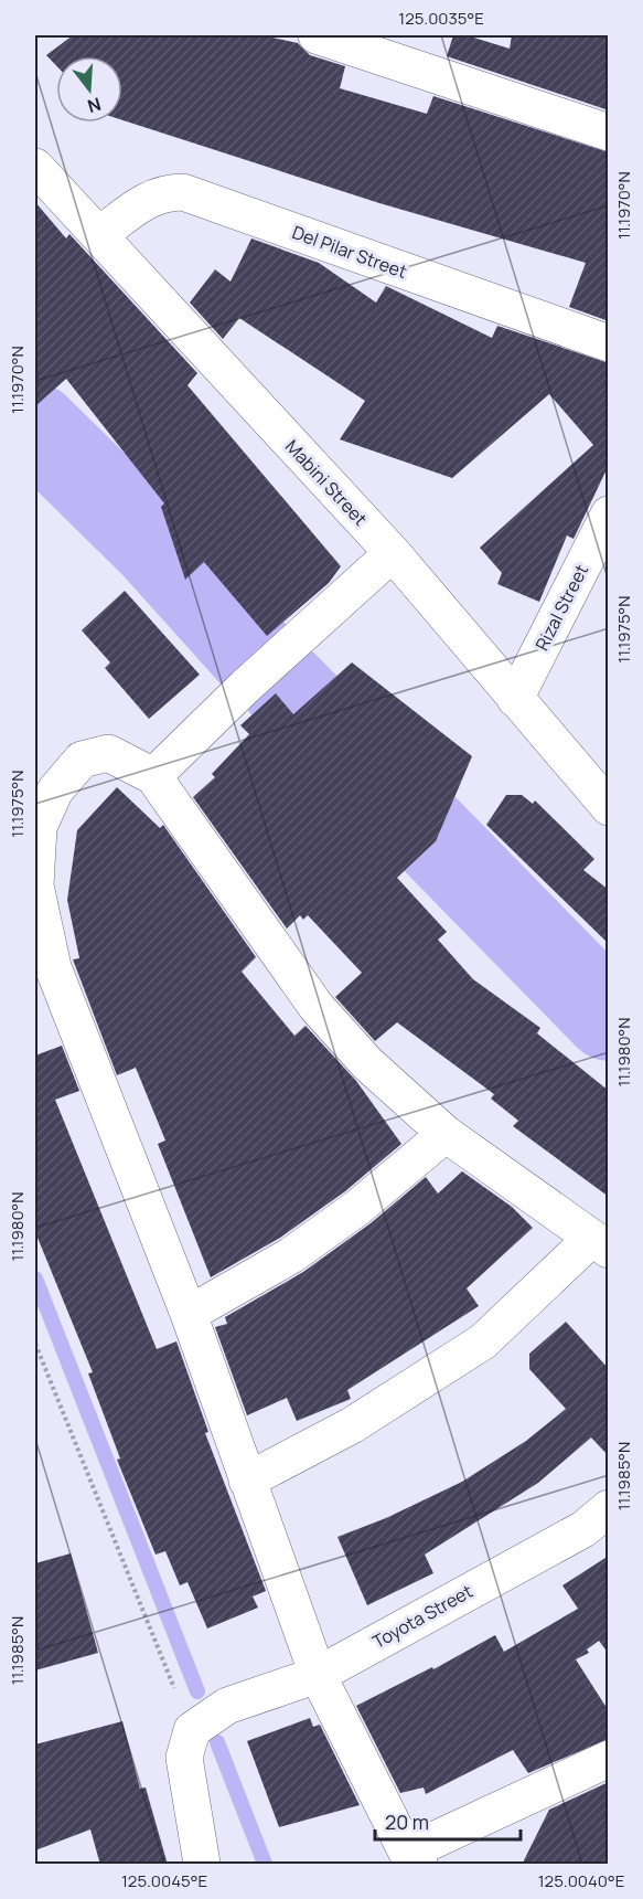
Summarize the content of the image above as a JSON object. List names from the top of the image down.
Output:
{
  "streets": {
    "street": [
      "Del Pilar Street",
      "Mabini Street",
      "Rizal Street",
      "Toyota Street"
    ]
  },
  "crossings": [
    ["Del Pilar Street", "Mabini Street"],
    ["Mabini Street", "Rizal Street"]
  ],
  "scale_bar": "20 m",
  "north": "bottom",
  "coordinates": [
    "125.0035°E",
    "11.1970°N",
    "11.1975°N",
    "11.1980°N",
    "11.1985°N",
    "125.0045°E",
    "125.0040°E"
  ]
}
